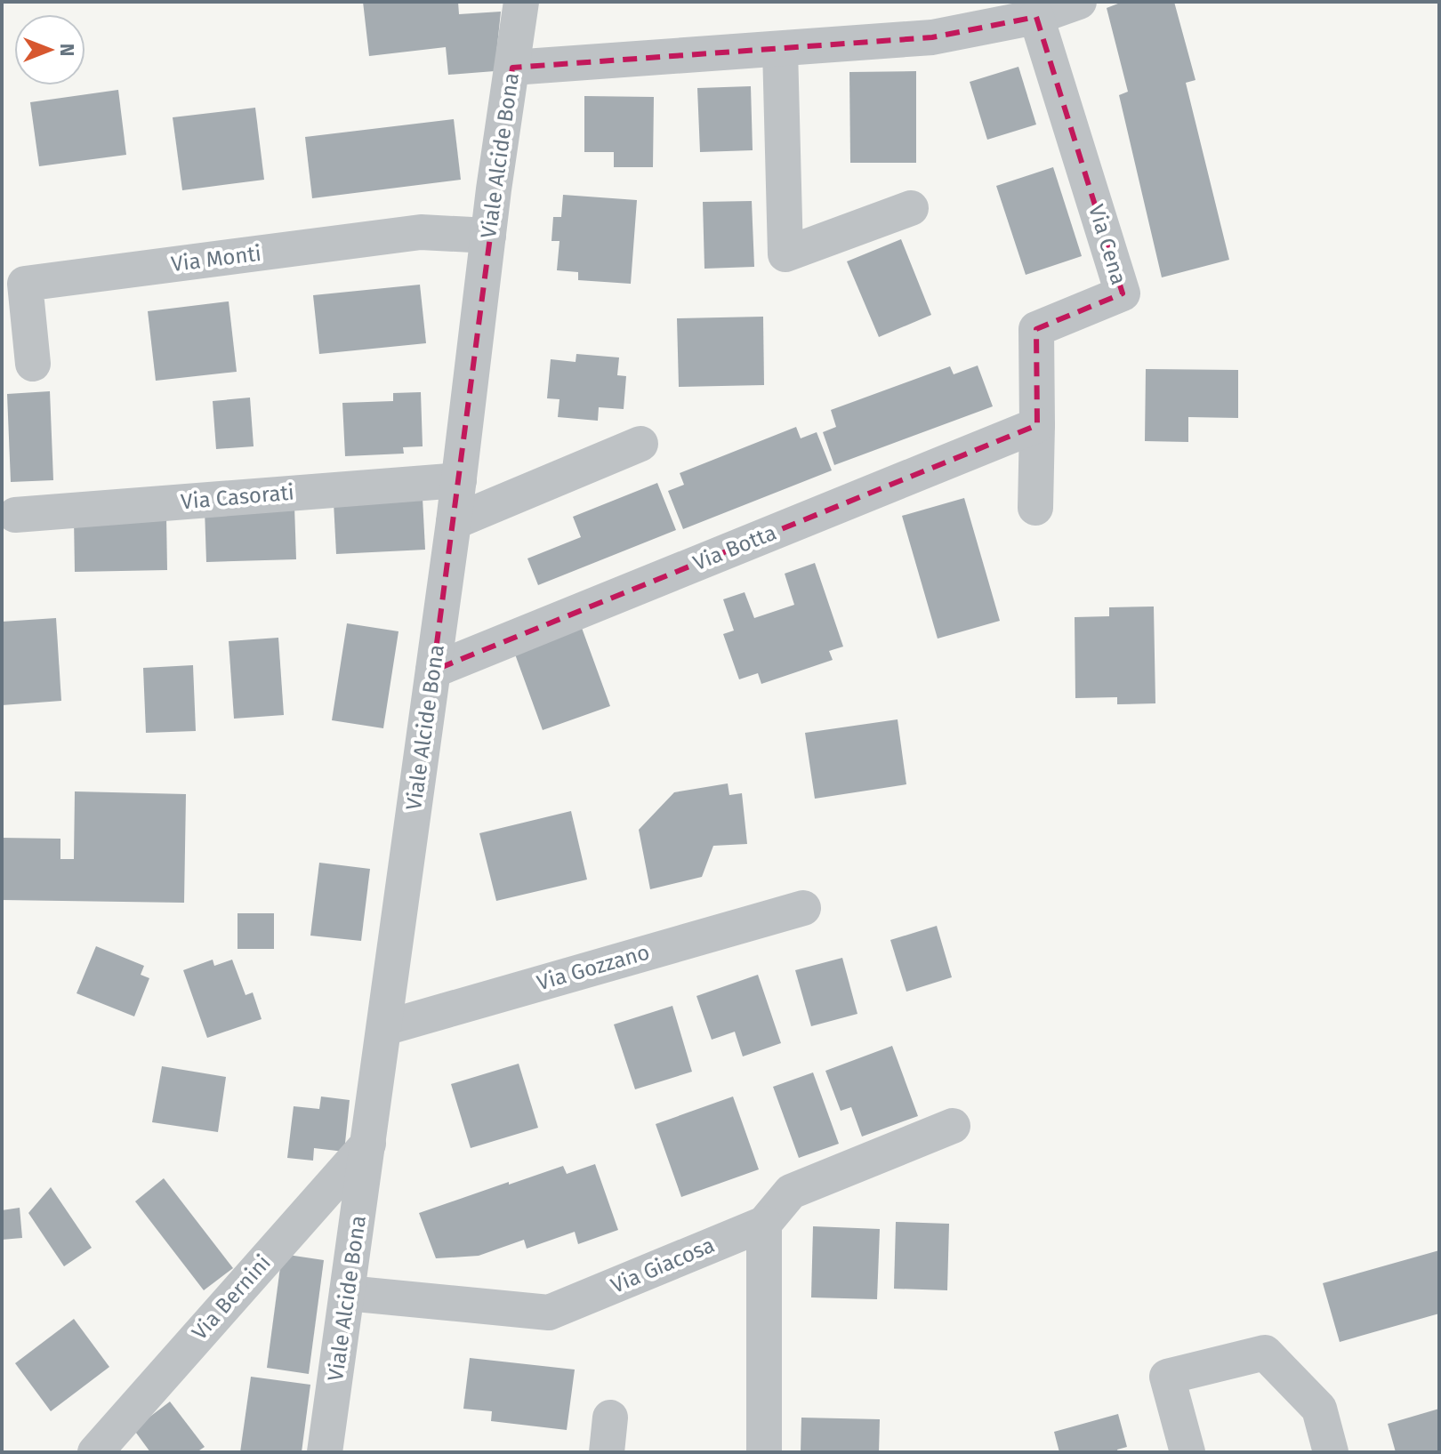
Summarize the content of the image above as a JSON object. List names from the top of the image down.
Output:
{
  "streets": {
    "street": [
      "Viale Alcide Bona",
      "Via Cena",
      "Via Monti",
      "Via Casorati",
      "Via Botta",
      "Via Gozzano",
      "Via Giacosa",
      "Via Bernini"
    ]
  },
  "crossings": [
    ["Viale Alcide Bona", "Via Monti"],
    ["Viale Alcide Bona", "Via Casorati"],
    ["Viale Alcide Bona", "Via Botta"],
    ["Viale Alcide Bona", "Via Gozzano"],
    ["Viale Alcide Bona", "Via Giacosa"],
    ["Viale Alcide Bona", "Via Bernini"],
    ["Via Cena", "Via Botta"]
  ],
  "north": "right"
}
